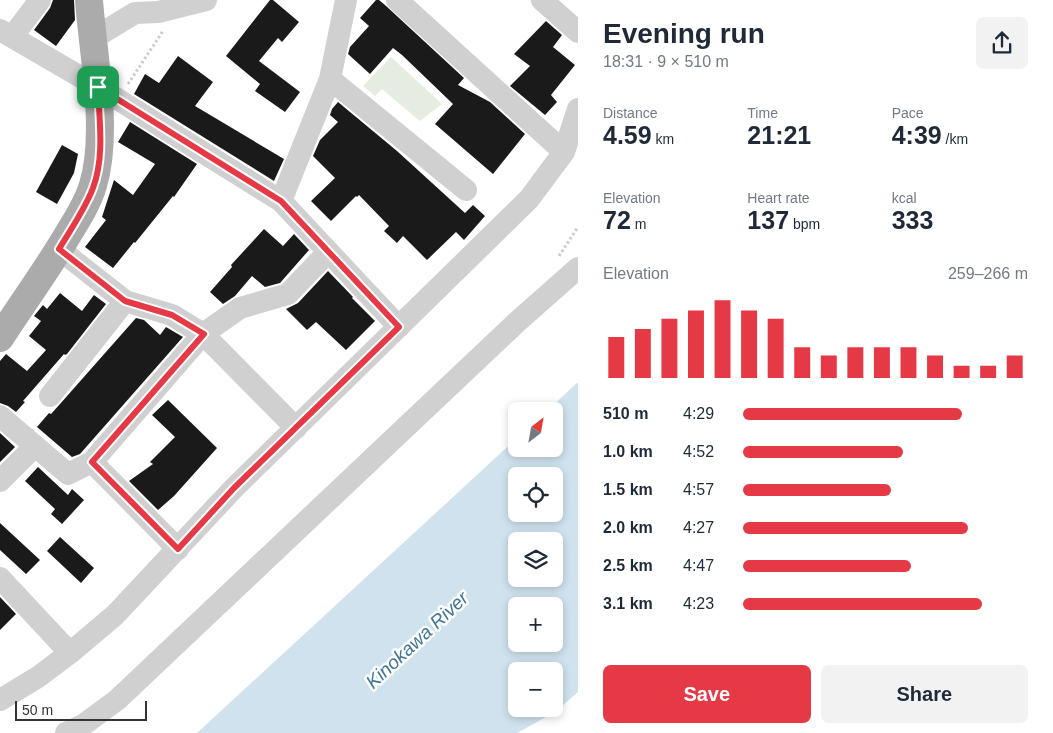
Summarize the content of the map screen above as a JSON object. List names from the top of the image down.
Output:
{
  "water": ["Kinokawa River"],
  "scale_bar": "50 m",
  "north": "top right",
  "page": {
    "heading": ["Evening run", "18:31 · 9 × 510 m"],
    "stats": [
      ["Distance", "4.59 km"],
      ["Time", "21:21"],
      ["Pace", "4:39 /km"],
      ["Elevation", "72 m"],
      ["Heart rate", "137 bpm"],
      ["kcal", "333"]
    ],
    "chart": ["Elevation", "259–266 m"],
    "list": [
      {
        "name": "510 m",
        "note": "4:29"
      },
      {
        "name": "1.0 km",
        "note": "4:52"
      },
      {
        "name": "1.5 km",
        "note": "4:57"
      },
      {
        "name": "2.0 km",
        "note": "4:27"
      },
      {
        "name": "2.5 km",
        "note": "4:47"
      },
      {
        "name": "3.1 km",
        "note": "4:23"
      }
    ],
    "map_buttons": ["+", "−"],
    "buttons": ["Save", "Share"],
    "scale": "50 m"
  }
}
